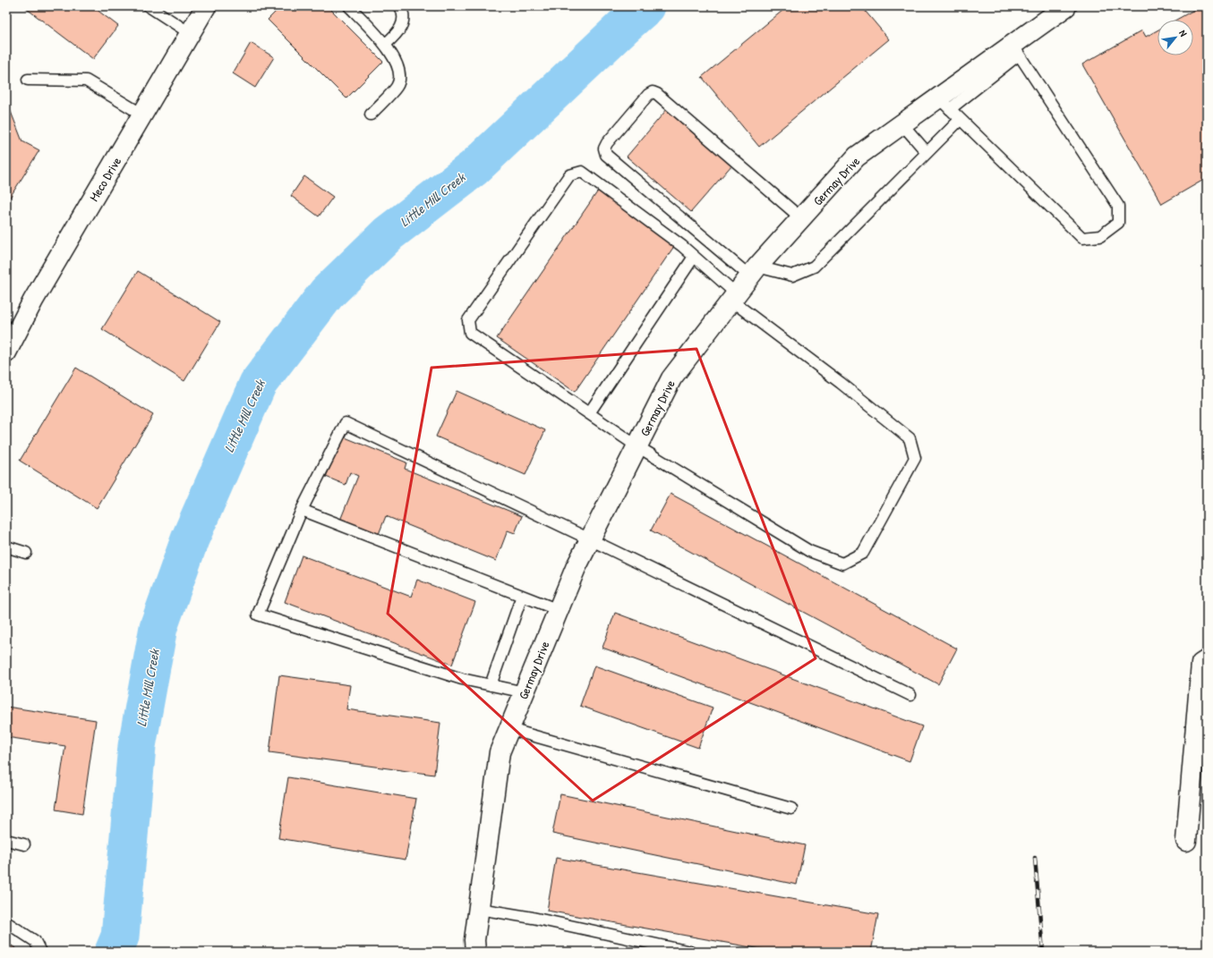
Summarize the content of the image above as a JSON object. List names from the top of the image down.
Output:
{
  "streets": {
    "street": ["Meco Drive", "Germay Drive"]
  },
  "water": ["Little Mill Creek"],
  "north": "top right"
}
